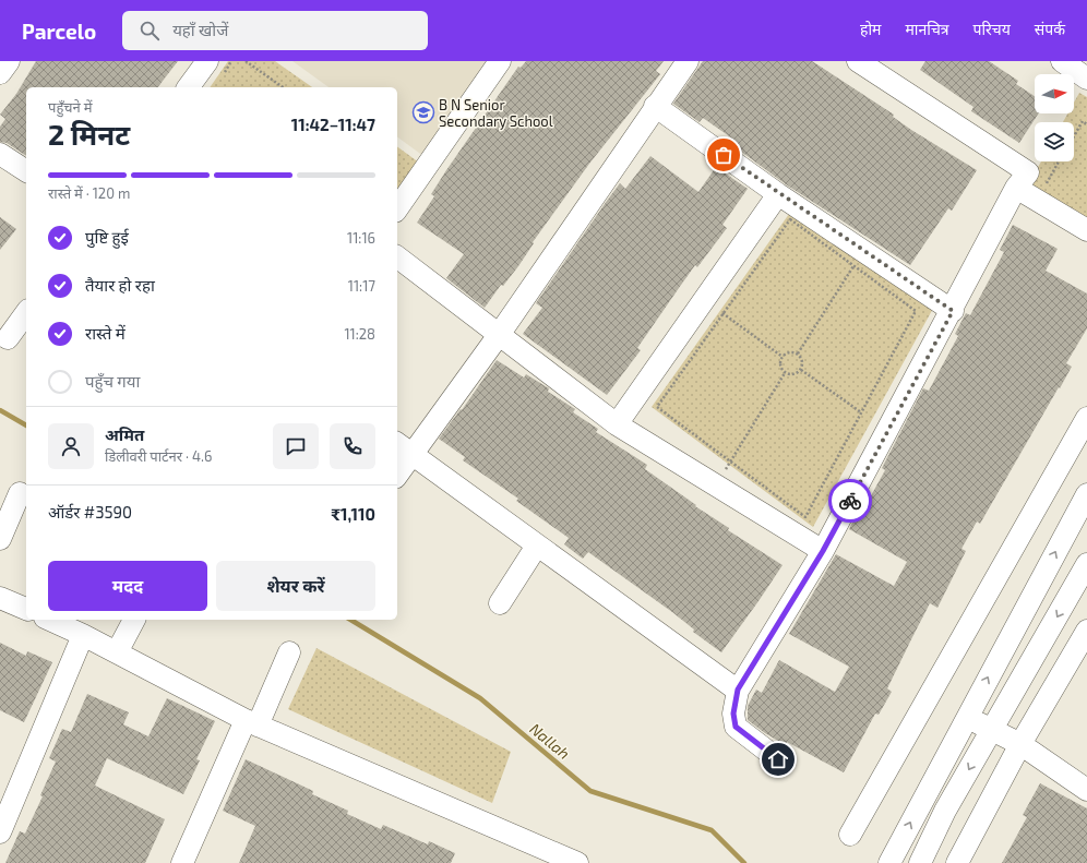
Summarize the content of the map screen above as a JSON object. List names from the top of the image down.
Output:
{
  "water": ["Nallah"],
  "places": {
    "school or university": ["B N Senior Secondary School"]
  },
  "north": "right",
  "page": {
    "header": "Parcelo",
    "search": "यहाँ खोजें",
    "nav": [
      "होम",
      "मानचित्र",
      "परिचय",
      "संपर्क"
    ],
    "heading": ["2 मिनट", "पहुँचने में", "11:42–11:47"],
    "panel": [
      "अमित",
      "डिलीवरी पार्टनर · 4.6",
      "ऑर्डर #3590",
      "₹1,110"
    ],
    "bar": "रास्ते में · 120 m",
    "list": [
      ["पुष्टि हुई", "11:16"],
      ["तैयार हो रहा", "11:17"],
      ["रास्ते में", "11:28"],
      "पहुँच गया"
    ],
    "buttons": ["मदद", "शेयर करें"]
  }
}
